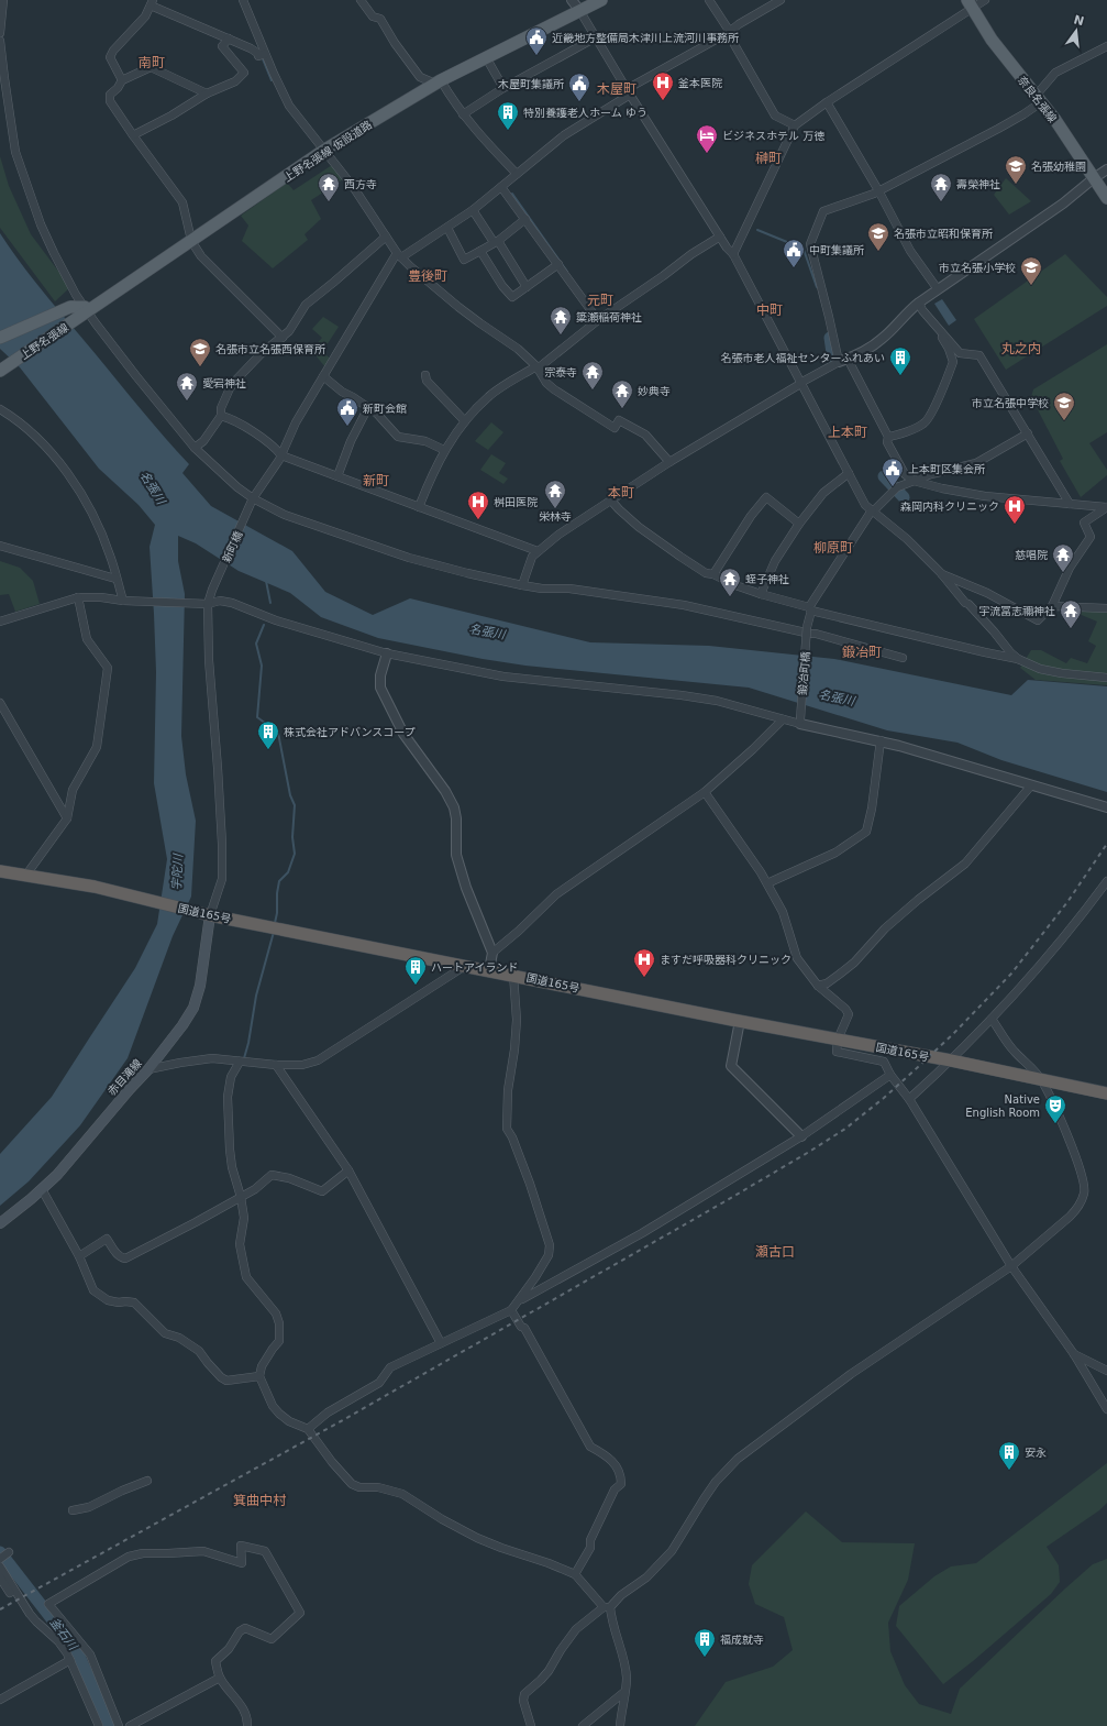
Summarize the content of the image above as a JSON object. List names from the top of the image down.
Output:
{
  "streets": {
    "highway": ["国道165号"],
    "main road": [
      "奈良名張線",
      "上野名張線 仮設道路",
      "上野名張線",
      "赤目滝線"
    ],
    "street": ["新町橋", "鍛冶町橋"]
  },
  "crossings": [
    ["上野名張線 仮設道路", "上野名張線"],
    ["新町橋", "国道165号"],
    ["新町橋", "赤目滝線"],
    ["国道165号", "赤目滝線"]
  ],
  "districts": [
    "南町",
    "木屋町",
    "榊町",
    "豊後町",
    "元町",
    "中町",
    "丸之内",
    "上本町",
    "新町",
    "本町",
    "柳原町",
    "鍛冶町",
    "瀬古口",
    "箕曲中村"
  ],
  "water": ["名張川", "宇陀川", "釜石川"],
  "places": {
    "public building": [
      "近畿地方整備局木津川上流河川事務所",
      "木屋町集議所",
      "中町集議所",
      "新町会館",
      "上本町区集会所"
    ],
    "hospital": [
      "釜本医院",
      "桝田医院",
      "森岡内科クリニック",
      "ますだ呼吸器科クリニック"
    ],
    "building": [
      "特別養護老人ホーム ゆう",
      "名張市老人福祉センターふれあい",
      "株式会社アドバンスコープ",
      "ハートアイランド",
      "安永",
      "福成就寺"
    ],
    "hotel": ["ビジネスホテル 万徳"],
    "school or university": [
      "名張幼稚園",
      "名張市立昭和保育所",
      "市立名張小学校",
      "名張市立名張西保育所",
      "市立名張中学校"
    ],
    "temple": [
      "西方寺",
      "壽榮神社",
      "簗瀬稲荷神社",
      "宗泰寺",
      "愛宕神社",
      "妙典寺",
      "栄林寺",
      "慈唱院",
      "蛭子神社",
      "宇流冨志禰神社"
    ],
    "theatre": ["Native English Room"]
  },
  "north": "top"
}
